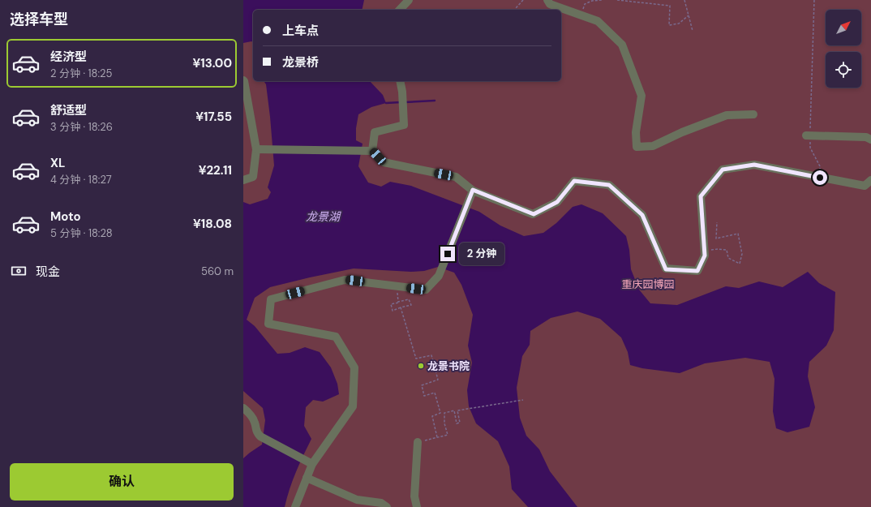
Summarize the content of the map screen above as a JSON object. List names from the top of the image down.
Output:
{
  "water": ["龙景湖"],
  "parks": ["重庆园博园"],
  "places": ["龙景书院"],
  "north": "top right",
  "page": {
    "heading": "选择车型",
    "banner": ["上车点", "龙景桥"],
    "list": [
      {
        "name": "经济型",
        "note": "2 分钟 · 18:25",
        "value": "¥13.00"
      },
      {
        "name": "舒适型",
        "note": "3 分钟 · 18:26",
        "value": "¥17.55"
      },
      {
        "name": "XL",
        "note": "4 分钟 · 18:27",
        "value": "¥22.11"
      },
      {
        "name": "Moto",
        "note": "5 分钟 · 18:28",
        "value": "¥18.08"
      }
    ],
    "bubble": "2 分钟",
    "pay": ["现金", "560 m"],
    "buttons": "确认"
  }
}
